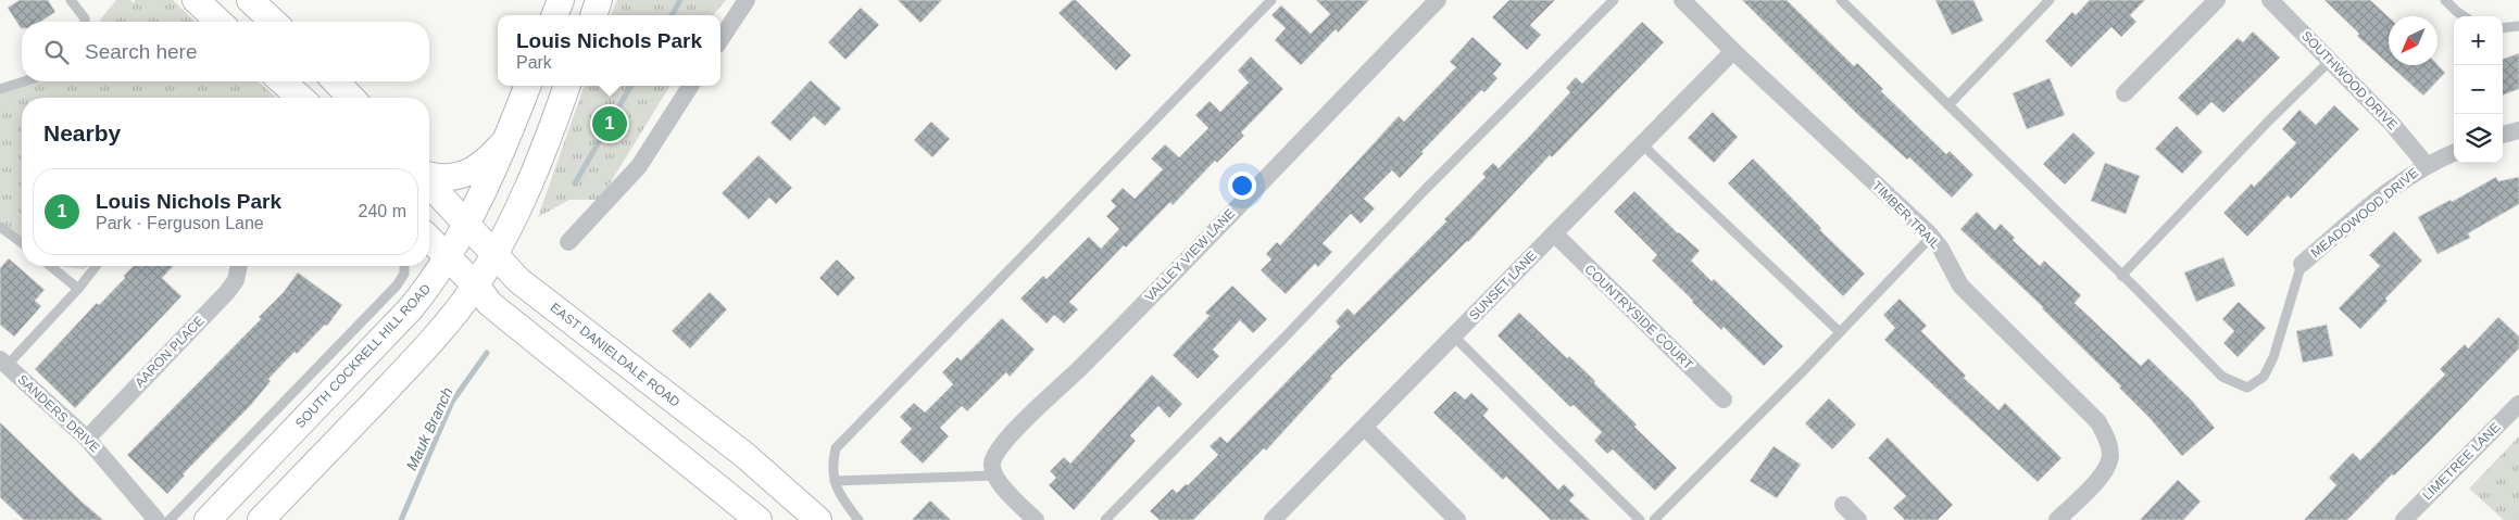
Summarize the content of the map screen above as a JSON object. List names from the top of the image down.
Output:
{
  "streets": {
    "main road": ["EAST DANIELDALE ROAD", "SOUTH COCKRELL HILL ROAD"],
    "street": [
      "SOUTHWOOD DRIVE",
      "MEADOWOOD DRIVE",
      "TIMBER TRAIL",
      "VALLEY VIEW LANE",
      "SUNSET LANE",
      "COUNTRYSIDE COURT",
      "AARON PLACE",
      "SANDERS DRIVE",
      "LIMETREE LANE"
    ]
  },
  "crossings": [
    ["SOUTHWOOD DRIVE", "MEADOWOOD DRIVE"],
    ["TIMBER TRAIL", "SUNSET LANE"],
    ["SUNSET LANE", "COUNTRYSIDE COURT"],
    ["AARON PLACE", "SANDERS DRIVE"],
    ["EAST DANIELDALE ROAD", "SOUTH COCKRELL HILL ROAD"]
  ],
  "water": ["Mauk Branch"],
  "north": "bottom left",
  "page": {
    "popup": ["Louis Nichols Park", "Park"],
    "map_buttons": ["+", "−"],
    "search": "Search here",
    "heading": "Nearby",
    "pins": "1",
    "list": [
      {
        "mark": "1",
        "name": "Louis Nichols Park",
        "note": "Park · Ferguson Lane",
        "value": "240 m"
      }
    ]
  }
}
